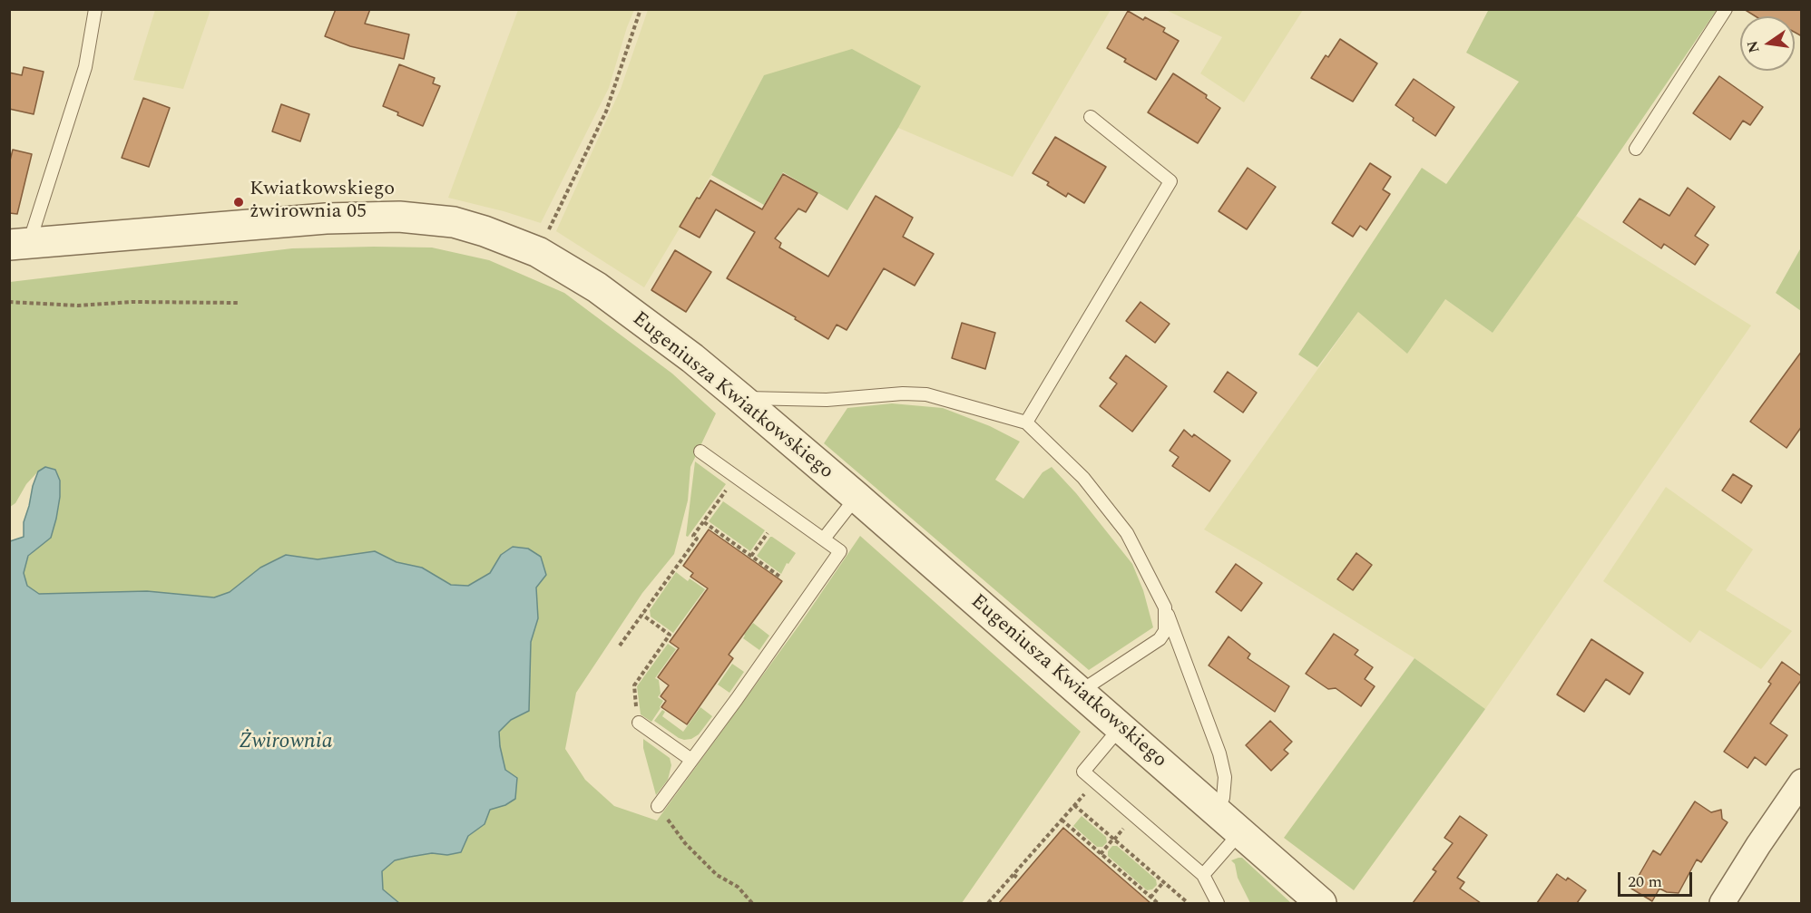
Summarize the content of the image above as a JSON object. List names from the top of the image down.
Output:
{
  "streets": {
    "street": ["Eugeniusza Kwiatkowskiego"]
  },
  "water": ["Żwirownia"],
  "places": ["Kwiatkowskiego żwirownia 05"],
  "scale_bar": "20 m",
  "north": "left"
}
